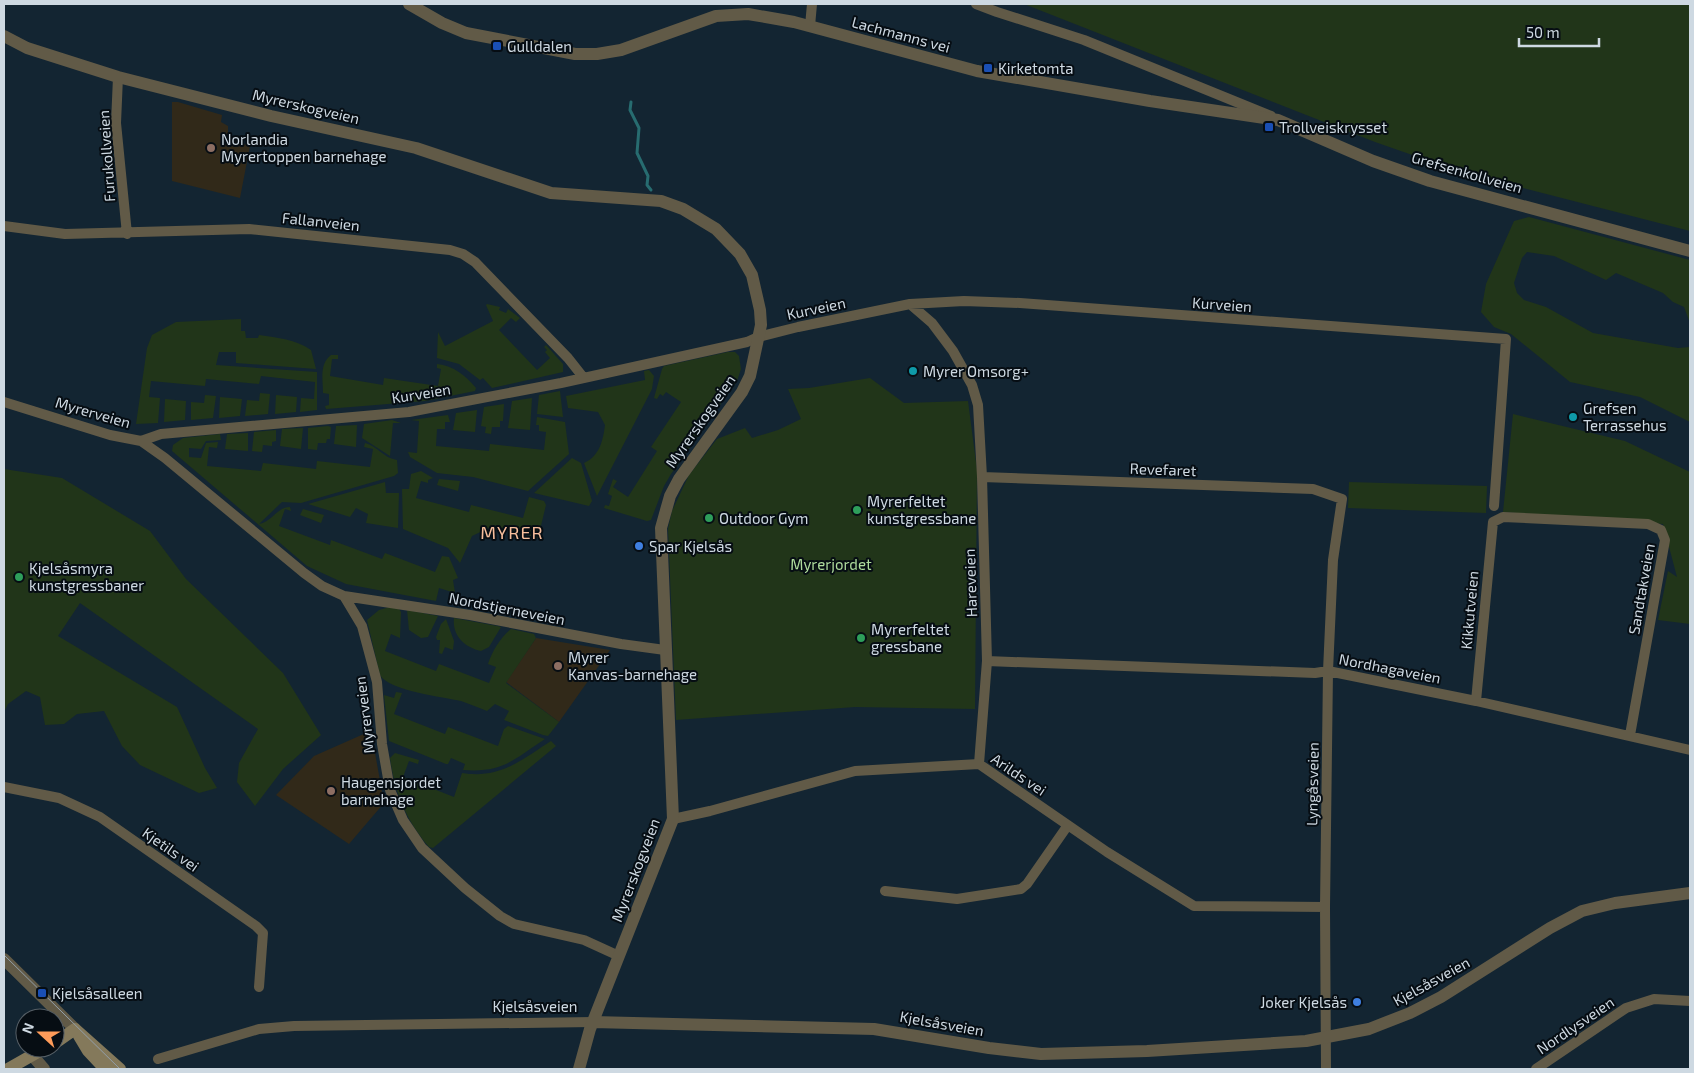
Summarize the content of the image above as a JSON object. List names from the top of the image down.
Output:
{
  "streets": {
    "street": [
      "Lachmanns vei",
      "Myrerskogveien",
      "Furukollveien",
      "Grefsenkollveien",
      "Fallanveien",
      "Kurveien",
      "Myrerveien",
      "Revefaret",
      "Hareveien",
      "Sandtakveien",
      "Nordstjerneveien",
      "Kikkutveien",
      "Nordhagaveien",
      "Arilds vei",
      "Lyngåsveien",
      "Kjetils vei",
      "Kjelsåsveien",
      "Nordlysveien"
    ]
  },
  "crossings": [
    ["Lachmanns vei", "Grefsenkollveien"],
    ["Myrerskogveien", "Furukollveien"],
    ["Myrerskogveien", "Kurveien"],
    ["Myrerskogveien", "Myrerveien"],
    ["Myrerskogveien", "Nordstjerneveien"],
    ["Myrerskogveien", "Arilds vei"],
    ["Myrerskogveien", "Kjelsåsveien"],
    ["Furukollveien", "Fallanveien"],
    ["Fallanveien", "Kurveien"],
    ["Kurveien", "Myrerveien"],
    ["Kurveien", "Hareveien"],
    ["Myrerveien", "Nordstjerneveien"],
    ["Revefaret", "Hareveien"],
    ["Revefaret", "Lyngåsveien"],
    ["Hareveien", "Nordhagaveien"],
    ["Hareveien", "Arilds vei"],
    ["Sandtakveien", "Kikkutveien"],
    ["Sandtakveien", "Nordhagaveien"],
    ["Kikkutveien", "Nordhagaveien"],
    ["Nordhagaveien", "Lyngåsveien"],
    ["Arilds vei", "Lyngåsveien"],
    ["Lyngåsveien", "Kjelsåsveien"]
  ],
  "districts": ["MYRER"],
  "parks": ["Myrerjordet"],
  "places": {
    "transit": [
      "Gulldalen",
      "Kirketomta",
      "Trollveiskrysset",
      "Kjelsåsalleen"
    ],
    "other": [
      "Norlandia Myrertoppen barnehage",
      "Myrer Omsorg+",
      "Grefsen Terrassehus",
      "Myrerfeltet kunstgressbane",
      "Outdoor Gym",
      "Spar Kjelsås",
      "Kjelsåsmyra kunstgressbaner",
      "Myrerfeltet gressbane",
      "Myrer Kanvas-barnehage",
      "Haugensjordet barnehage",
      "Joker Kjelsås"
    ]
  },
  "scale_bar": "50 m",
  "north": "left"
}
